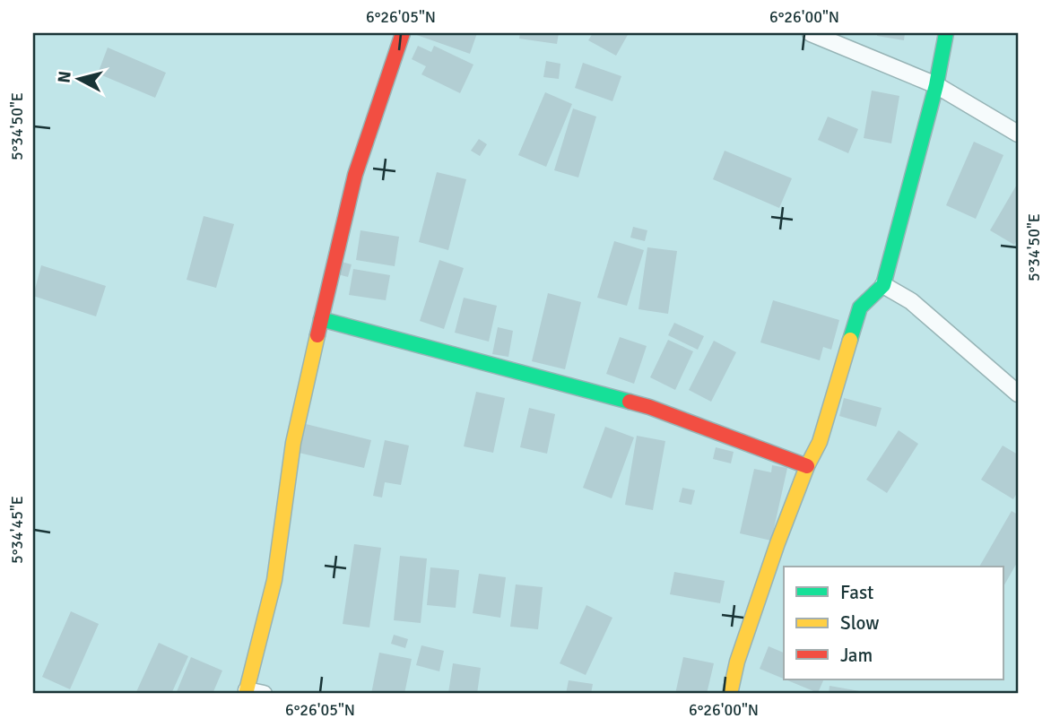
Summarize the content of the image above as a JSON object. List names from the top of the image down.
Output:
{
  "legend": ["Fast", "Slow", "Jam"],
  "north": "left",
  "coordinates": [
    "6°26'05\"N",
    "6°26'00\"N",
    "5°34'50\"E",
    "5°34'45\"E"
  ]
}
